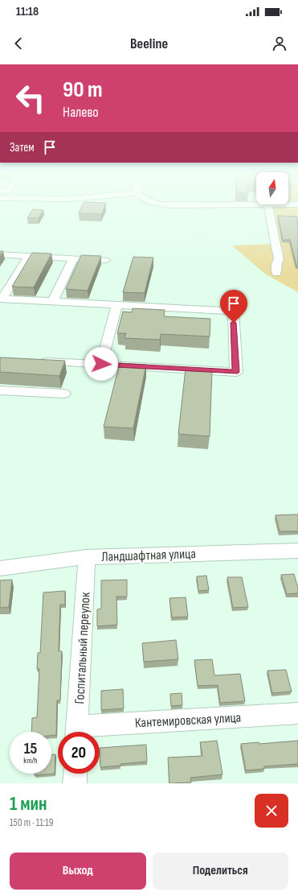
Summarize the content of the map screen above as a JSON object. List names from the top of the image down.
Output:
{
  "streets": {
    "street": ["Ландшафтная улица", "Госпитальный переулок", "Кантемировская улица"]
  },
  "crossings": [
    ["Ландшафтная улица", "Госпитальный переулок"]
  ],
  "north": "top",
  "page": {
    "status": "11:18",
    "header": "Beeline",
    "turn": ["90 m", "Налево"],
    "then": "Затем",
    "speed": "15 km/h",
    "limit": "20",
    "heading": ["1 мин", "150 m · 11:19"],
    "buttons": ["Выход", "Поделиться"]
  }
}
